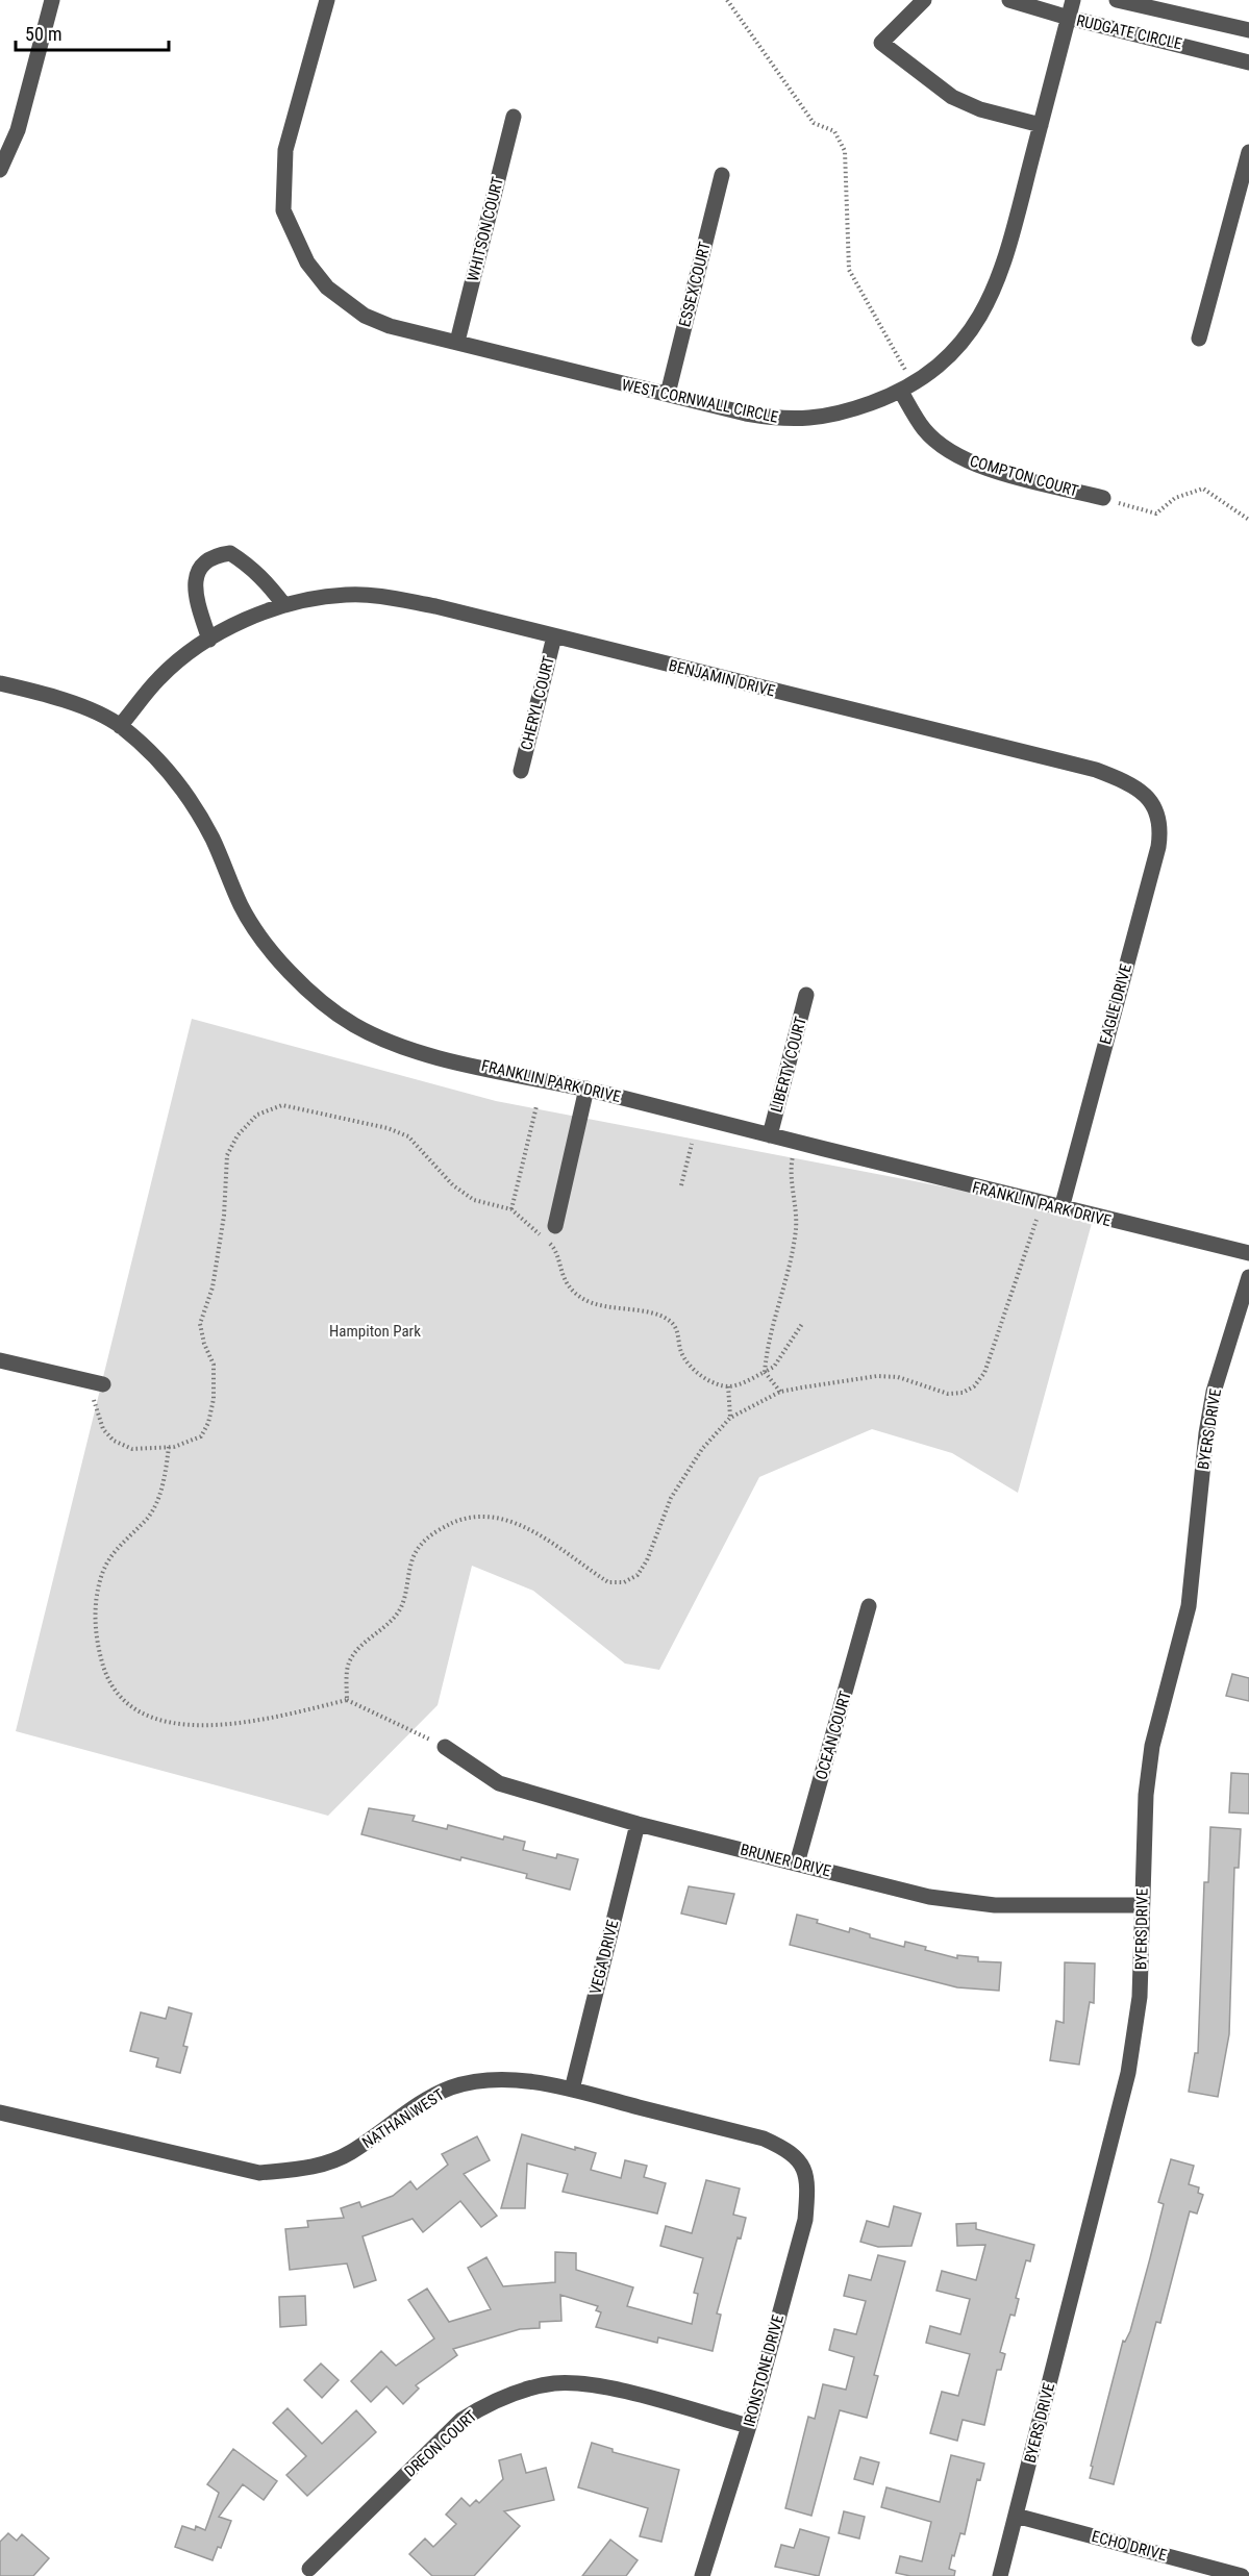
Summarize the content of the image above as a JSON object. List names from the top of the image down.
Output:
{
  "streets": {
    "street": [
      "RUDGATE CIRCLE",
      "WHITSON COURT",
      "ESSEX COURT",
      "WEST CORNWALL CIRCLE",
      "COMPTON COURT",
      "BENJAMIN DRIVE",
      "CHERYL COURT",
      "EAGLE DRIVE",
      "LIBERTY COURT",
      "FRANKLIN PARK DRIVE",
      "BYERS DRIVE",
      "OCEAN COURT",
      "BRUNER DRIVE",
      "VEGA DRIVE",
      "NATHAN WEST",
      "IRONSTONE DRIVE",
      "DREON COURT",
      "ECHO DRIVE"
    ]
  },
  "crossings": [
    ["RUDGATE CIRCLE", "WEST CORNWALL CIRCLE"],
    ["WHITSON COURT", "WEST CORNWALL CIRCLE"],
    ["ESSEX COURT", "WEST CORNWALL CIRCLE"],
    ["WEST CORNWALL CIRCLE", "COMPTON COURT"],
    ["BENJAMIN DRIVE", "CHERYL COURT"],
    ["BENJAMIN DRIVE", "EAGLE DRIVE"],
    ["BENJAMIN DRIVE", "FRANKLIN PARK DRIVE"],
    ["EAGLE DRIVE", "FRANKLIN PARK DRIVE"],
    ["LIBERTY COURT", "FRANKLIN PARK DRIVE"],
    ["BYERS DRIVE", "BRUNER DRIVE"],
    ["BYERS DRIVE", "ECHO DRIVE"],
    ["OCEAN COURT", "BRUNER DRIVE"],
    ["BRUNER DRIVE", "VEGA DRIVE"],
    ["VEGA DRIVE", "NATHAN WEST"],
    ["NATHAN WEST", "IRONSTONE DRIVE"],
    ["IRONSTONE DRIVE", "DREON COURT"]
  ],
  "parks": ["Hampiton Park"],
  "scale_bar": "50 m"
}
